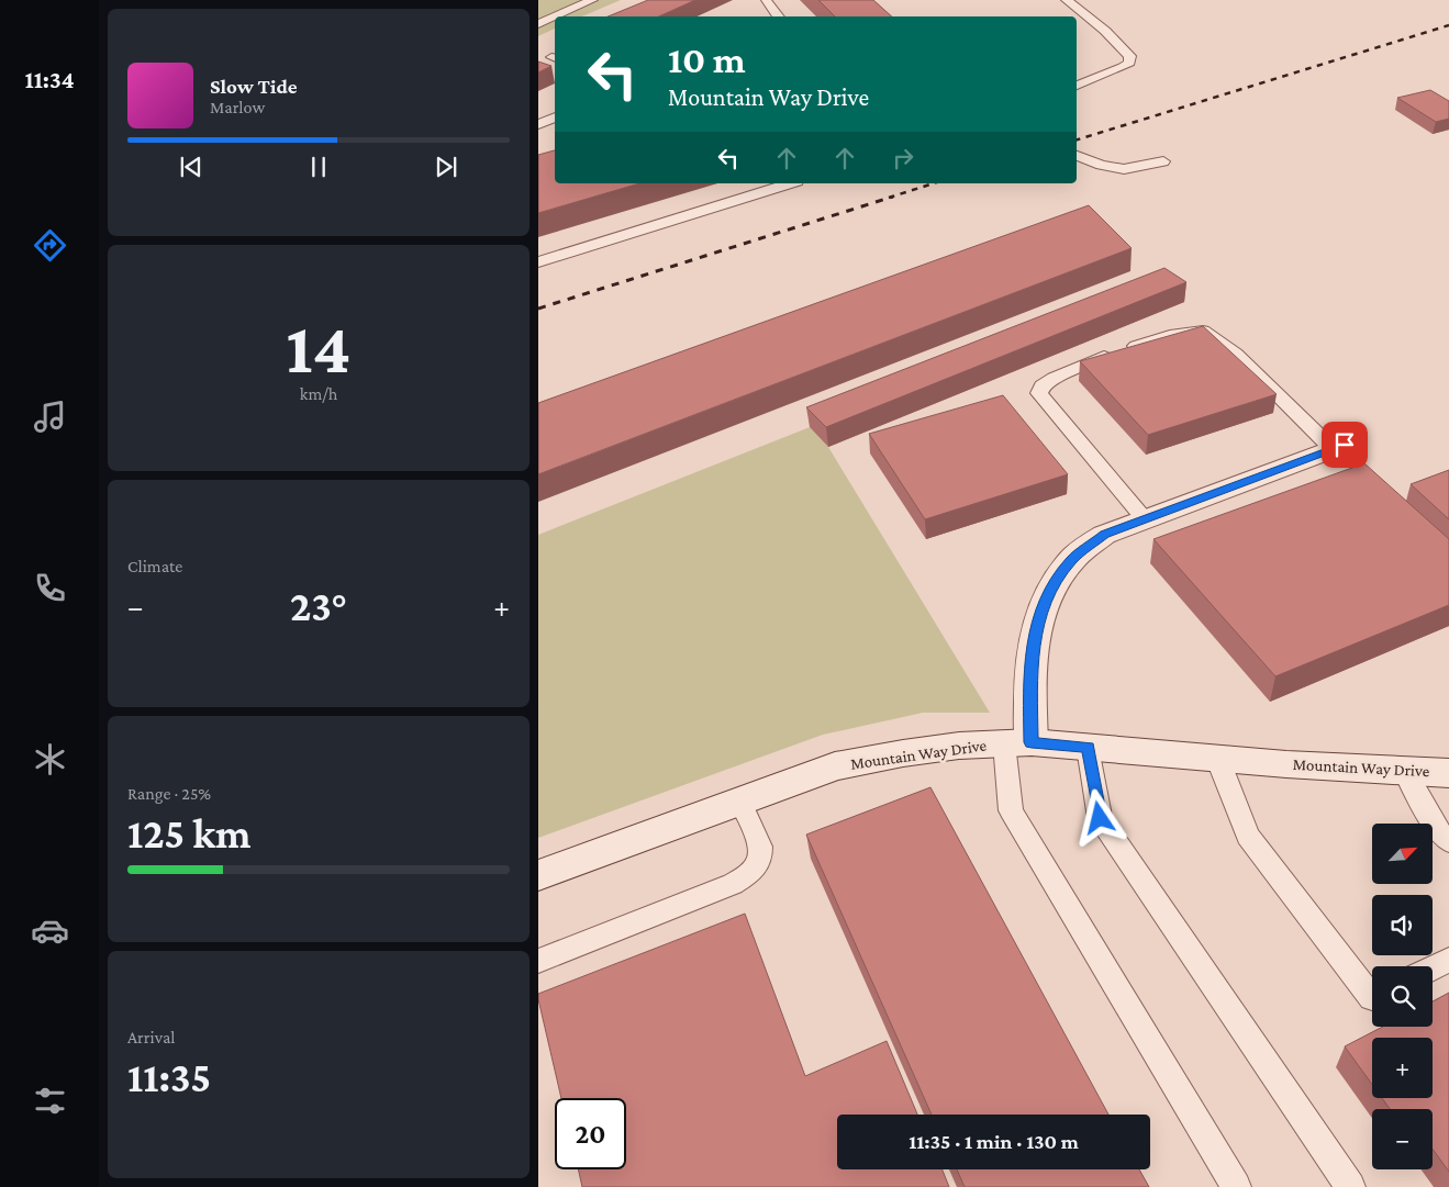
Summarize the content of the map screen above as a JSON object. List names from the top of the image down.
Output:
{
  "streets": {
    "street": ["Mountain Way Drive"]
  },
  "north": "top right",
  "page": {
    "tabs": "11:34",
    "turn": ["10 m", "Mountain Way Drive"],
    "song": ["Slow Tide", "Marlow"],
    "tile": [
      ["14", "km/h"],
      "Climate",
      ["Range · 25%", "125 km"],
      ["Arrival", "11:35"]
    ],
    "heat": ["−", "23°", "+"],
    "map_buttons": ["+", "−"],
    "limit": "20",
    "trip": "11:35 · 1 min · 130 m"
  }
}
